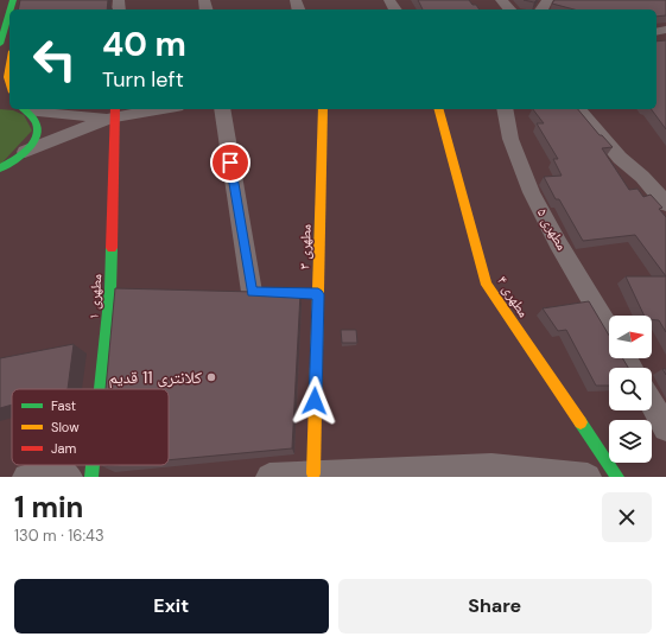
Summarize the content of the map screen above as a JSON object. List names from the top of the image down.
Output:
{
  "streets": {
    "street": [
      "مطهری ۵",
      "مطهری ۳",
      "مطهری ۱",
      "مطهری ۴"
    ]
  },
  "places": ["کلانتری 11 قدیم"],
  "legend": ["Fast", "Slow", "Jam"],
  "north": "right",
  "page": {
    "turn": ["40 m", "Turn left"],
    "heading": ["1 min", "130 m · 16:43"],
    "buttons": ["Exit", "Share"]
  }
}
